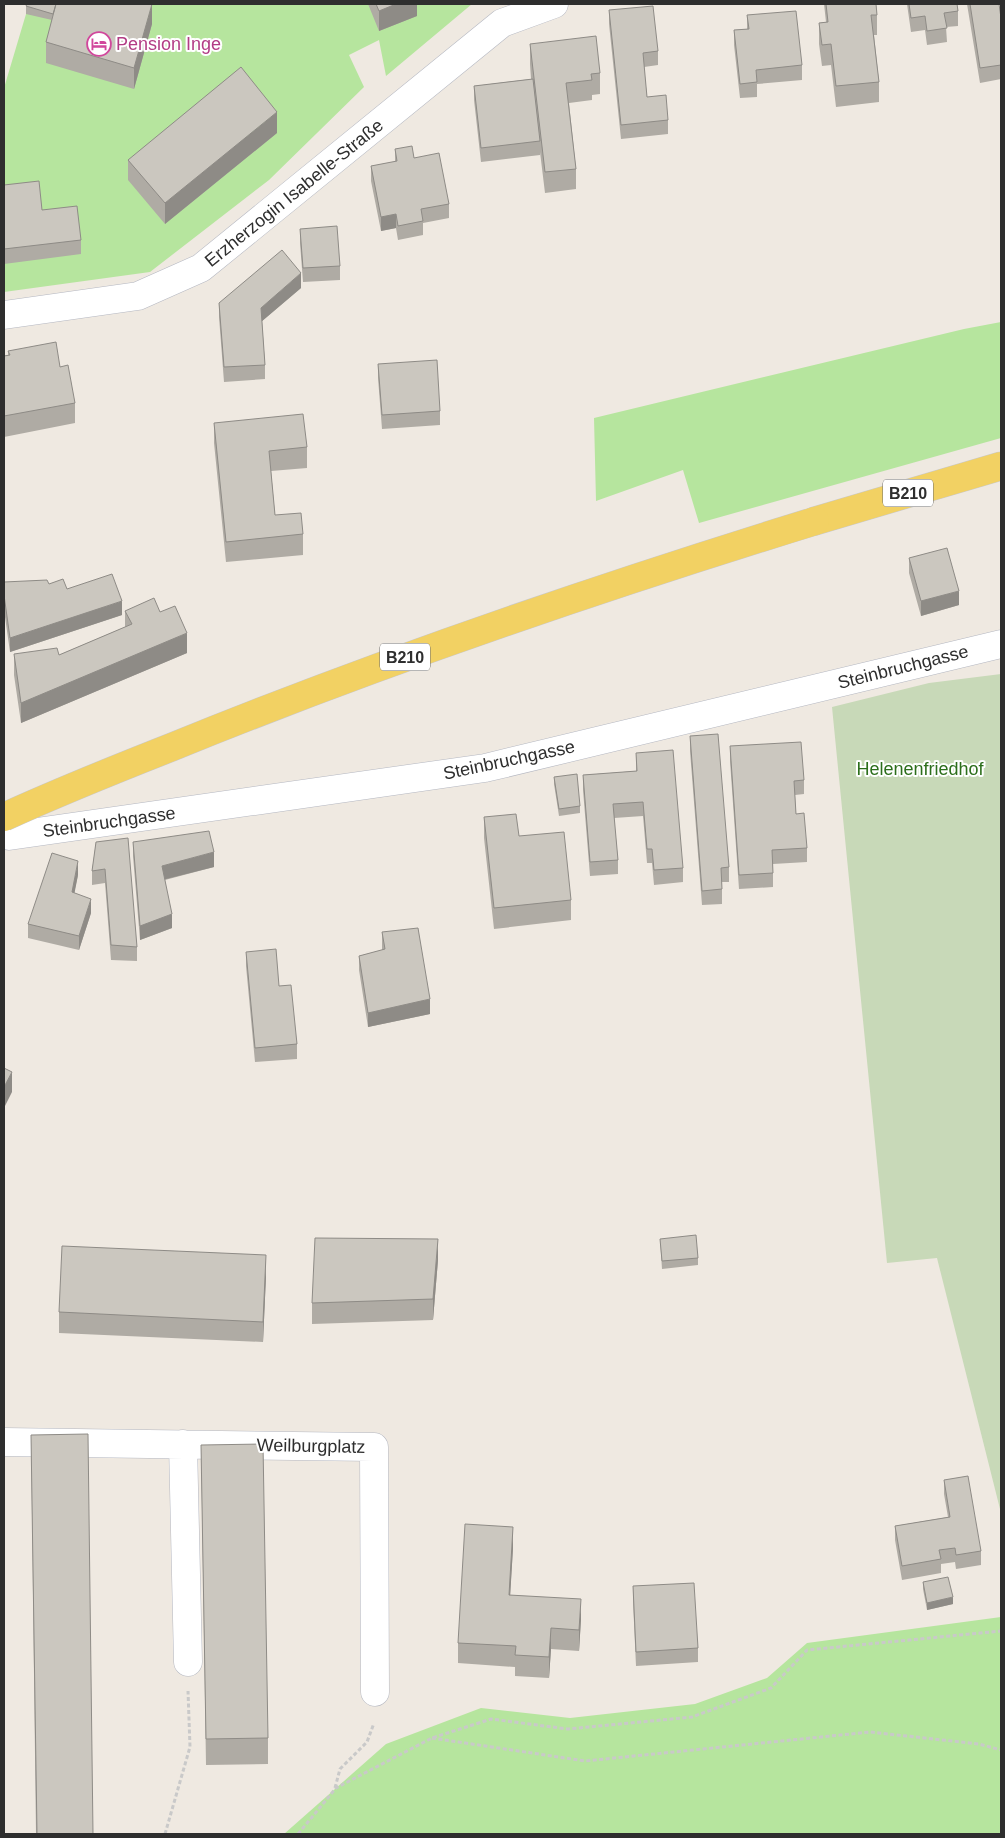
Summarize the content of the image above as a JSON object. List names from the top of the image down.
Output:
{
  "streets": {
    "main road": ["B210"],
    "street": ["Erzherzogin Isabelle-Straße", "Steinbruchgasse", "Weilburgplatz"]
  },
  "crossings": [
    ["B210", "Steinbruchgasse"]
  ],
  "parks": ["Helenenfriedhof"],
  "places": {
    "hotel": ["Pension Inge"]
  }
}
